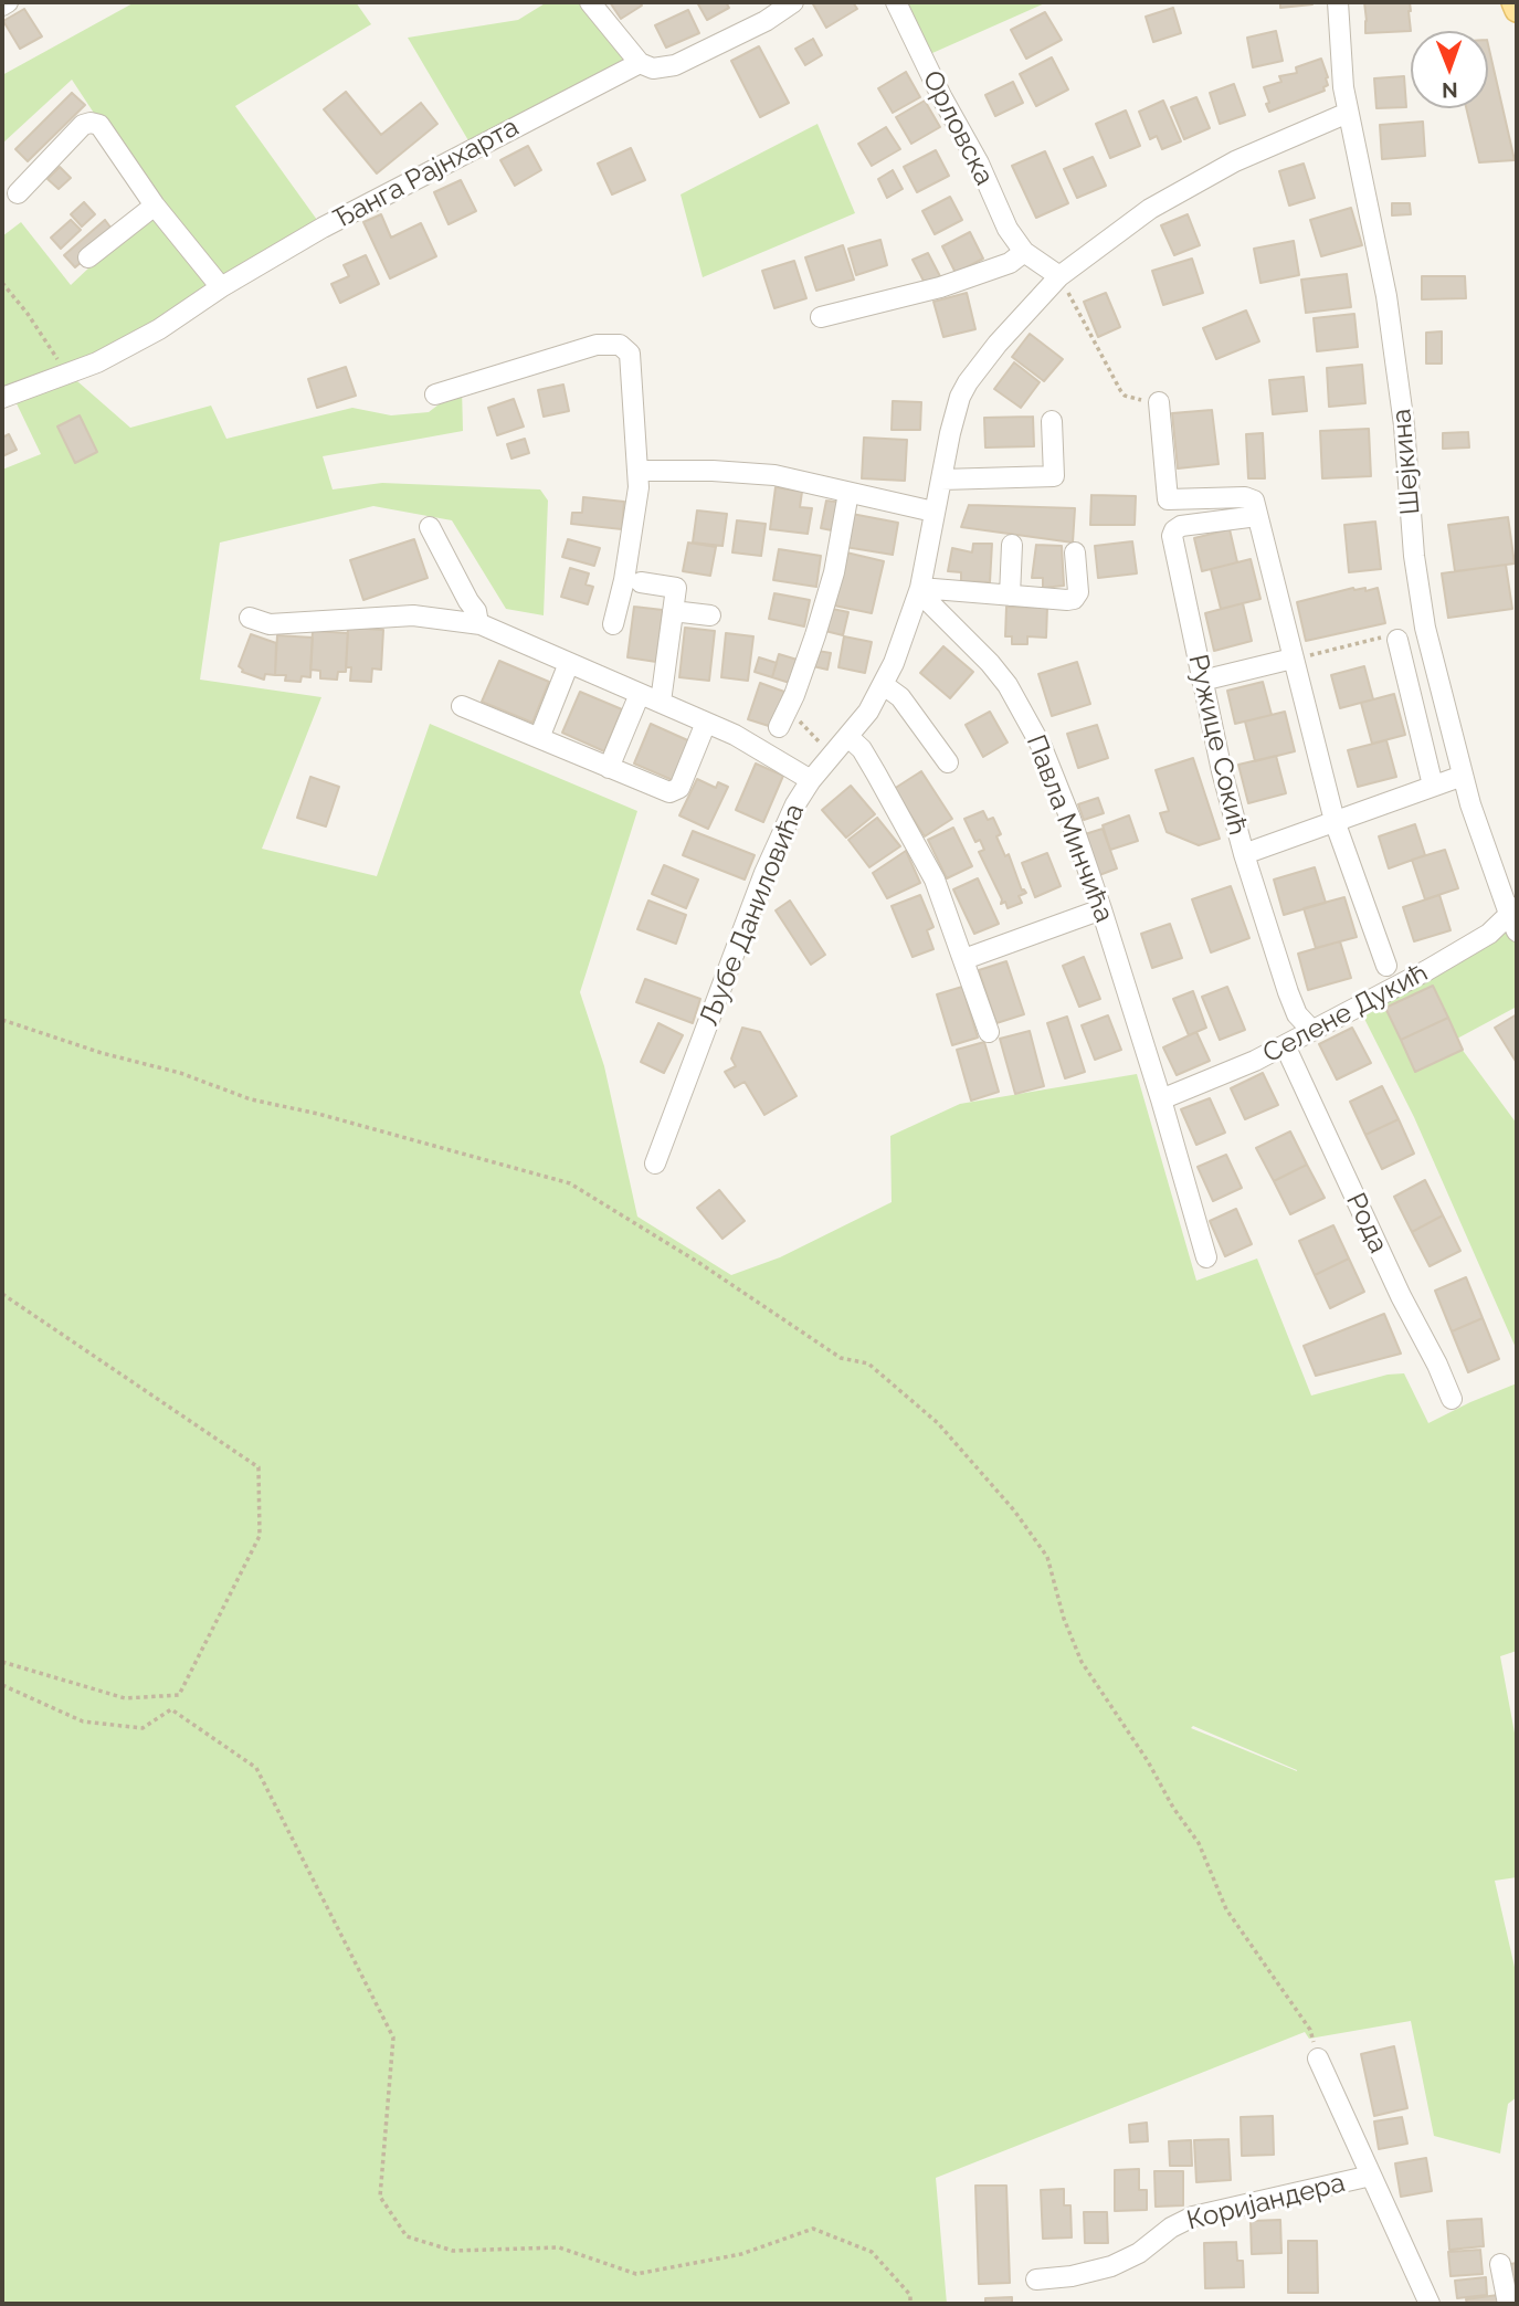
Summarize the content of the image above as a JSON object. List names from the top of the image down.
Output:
{
  "streets": {
    "street": [
      "Орловска",
      "Ђанга Рајнхарта",
      "Шејкина",
      "Ружице Сокић",
      "Павла Минчића",
      "Љубе Даниловића",
      "Селене Дукић",
      "Рода",
      "Коријандера"
    ]
  },
  "crossings": [
    ["Орловска", "Љубе Даниловића"],
    ["Шејкина", "Љубе Даниловића"],
    ["Шејкина", "Селене Дукић"],
    ["Ружице Сокић", "Селене Дукић"],
    ["Павла Минчића", "Љубе Даниловића"],
    ["Павла Минчића", "Селене Дукић"],
    ["Селене Дукић", "Рода"]
  ],
  "north": "bottom"
}
